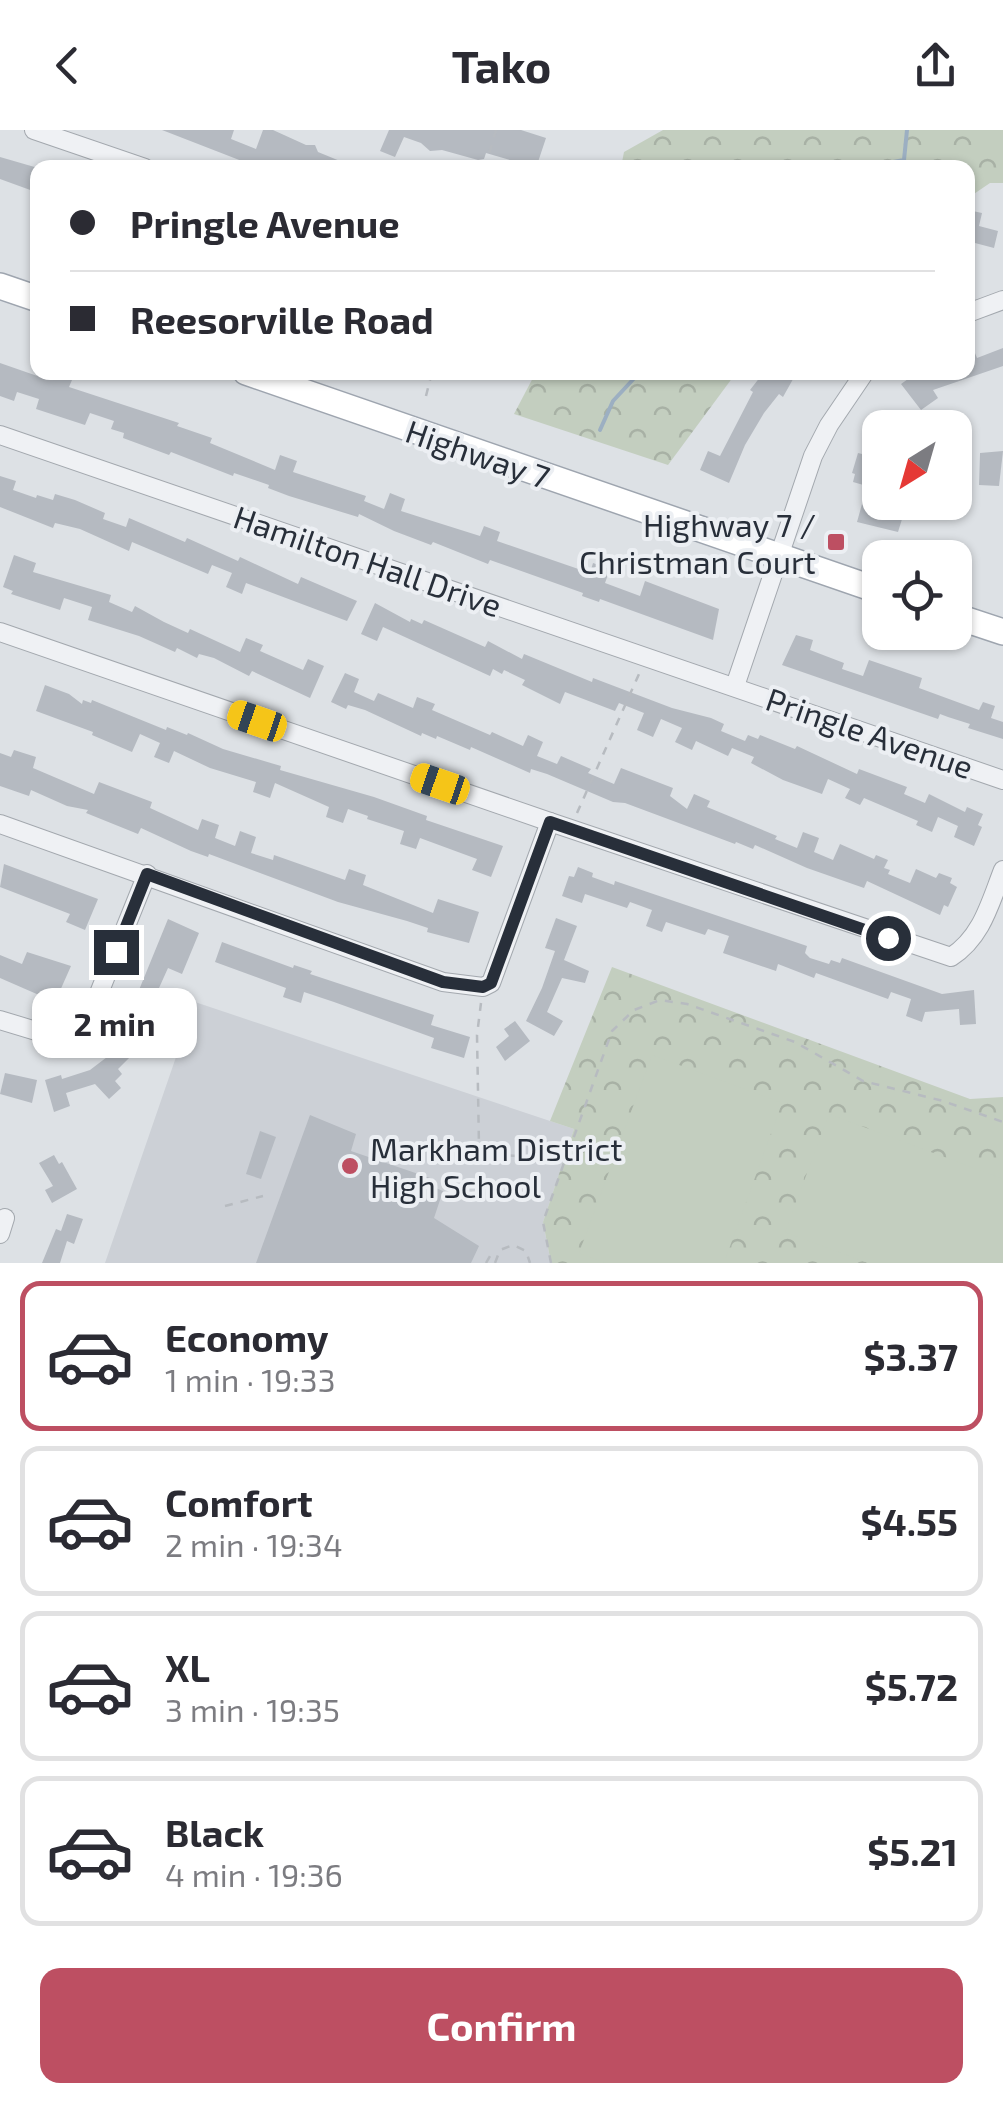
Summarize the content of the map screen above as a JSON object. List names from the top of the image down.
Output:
{
  "streets": {
    "main road": ["Highway 7"],
    "street": ["Hamilton Hall Drive", "Pringle Avenue"]
  },
  "crossings": [
    ["Hamilton Hall Drive", "Pringle Avenue"]
  ],
  "places": {
    "transit": ["Highway 7 / Christman Court"],
    "other": ["Markham District High School"]
  },
  "north": "bottom left",
  "page": {
    "header": "Tako",
    "banner": ["Pringle Avenue", "Reesorville Road"],
    "bubble": "2 min",
    "list": [
      {
        "name": "Economy",
        "note": "1 min · 19:33",
        "value": "$3.37"
      },
      {
        "name": "Comfort",
        "note": "2 min · 19:34",
        "value": "$4.55"
      },
      {
        "name": "XL",
        "note": "3 min · 19:35",
        "value": "$5.72"
      },
      {
        "name": "Black",
        "note": "4 min · 19:36",
        "value": "$5.21"
      }
    ],
    "buttons": "Confirm"
  }
}
